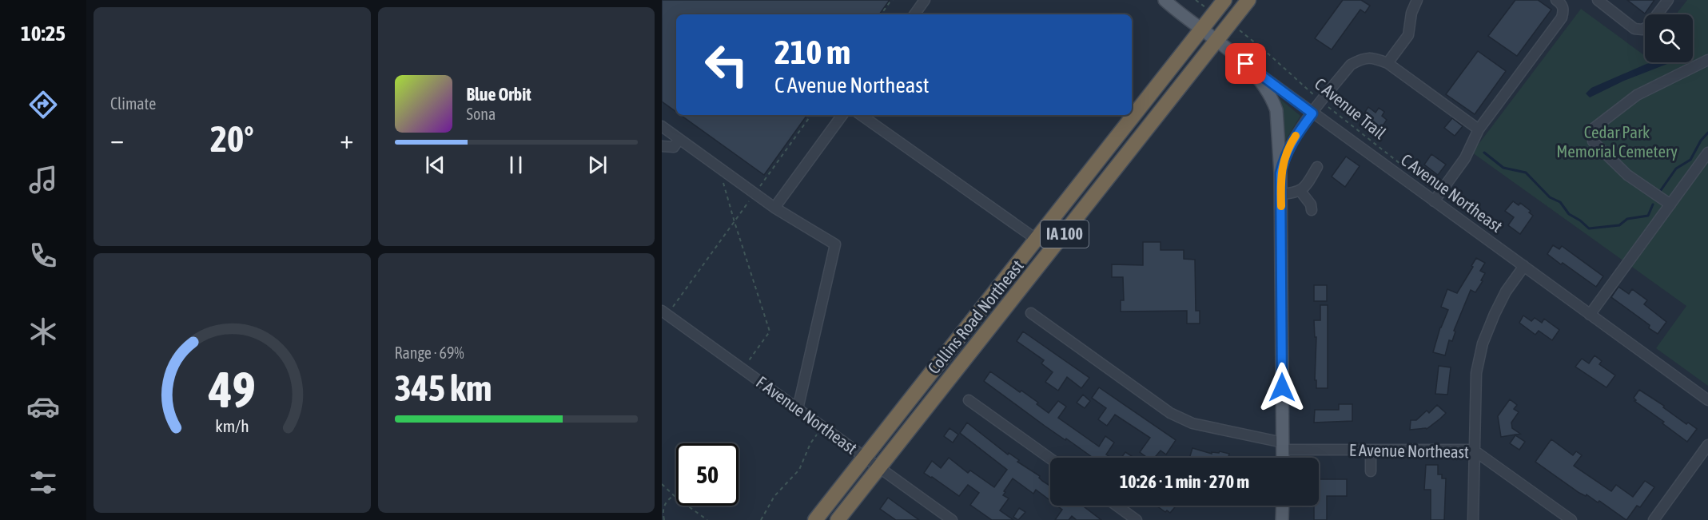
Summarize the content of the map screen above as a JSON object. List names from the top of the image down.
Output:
{
  "streets": {
    "highway": ["IA 100", "Collins Road Northeast"],
    "main road": ["C Avenue Northeast"],
    "street": ["F Avenue Northeast", "E Avenue Northeast"],
    "path": ["C Avenue Trail"]
  },
  "crossings": [
    ["C Avenue Northeast", "Collins Road Northeast"],
    ["Collins Road Northeast", "F Avenue Northeast"]
  ],
  "parks": ["Cedar Park Memorial Cemetery"],
  "page": {
    "tabs": "10:25",
    "tile": [
      "Climate",
      ["Range · 69%", "345 km"]
    ],
    "turn": ["210 m", "C Avenue Northeast"],
    "song": ["Blue Orbit", "Sona"],
    "heat": ["−", "20°", "+"],
    "limit": "50",
    "trip": "10:26 · 1 min · 270 m",
    "gauge": ["49", "km/h"]
  }
}
